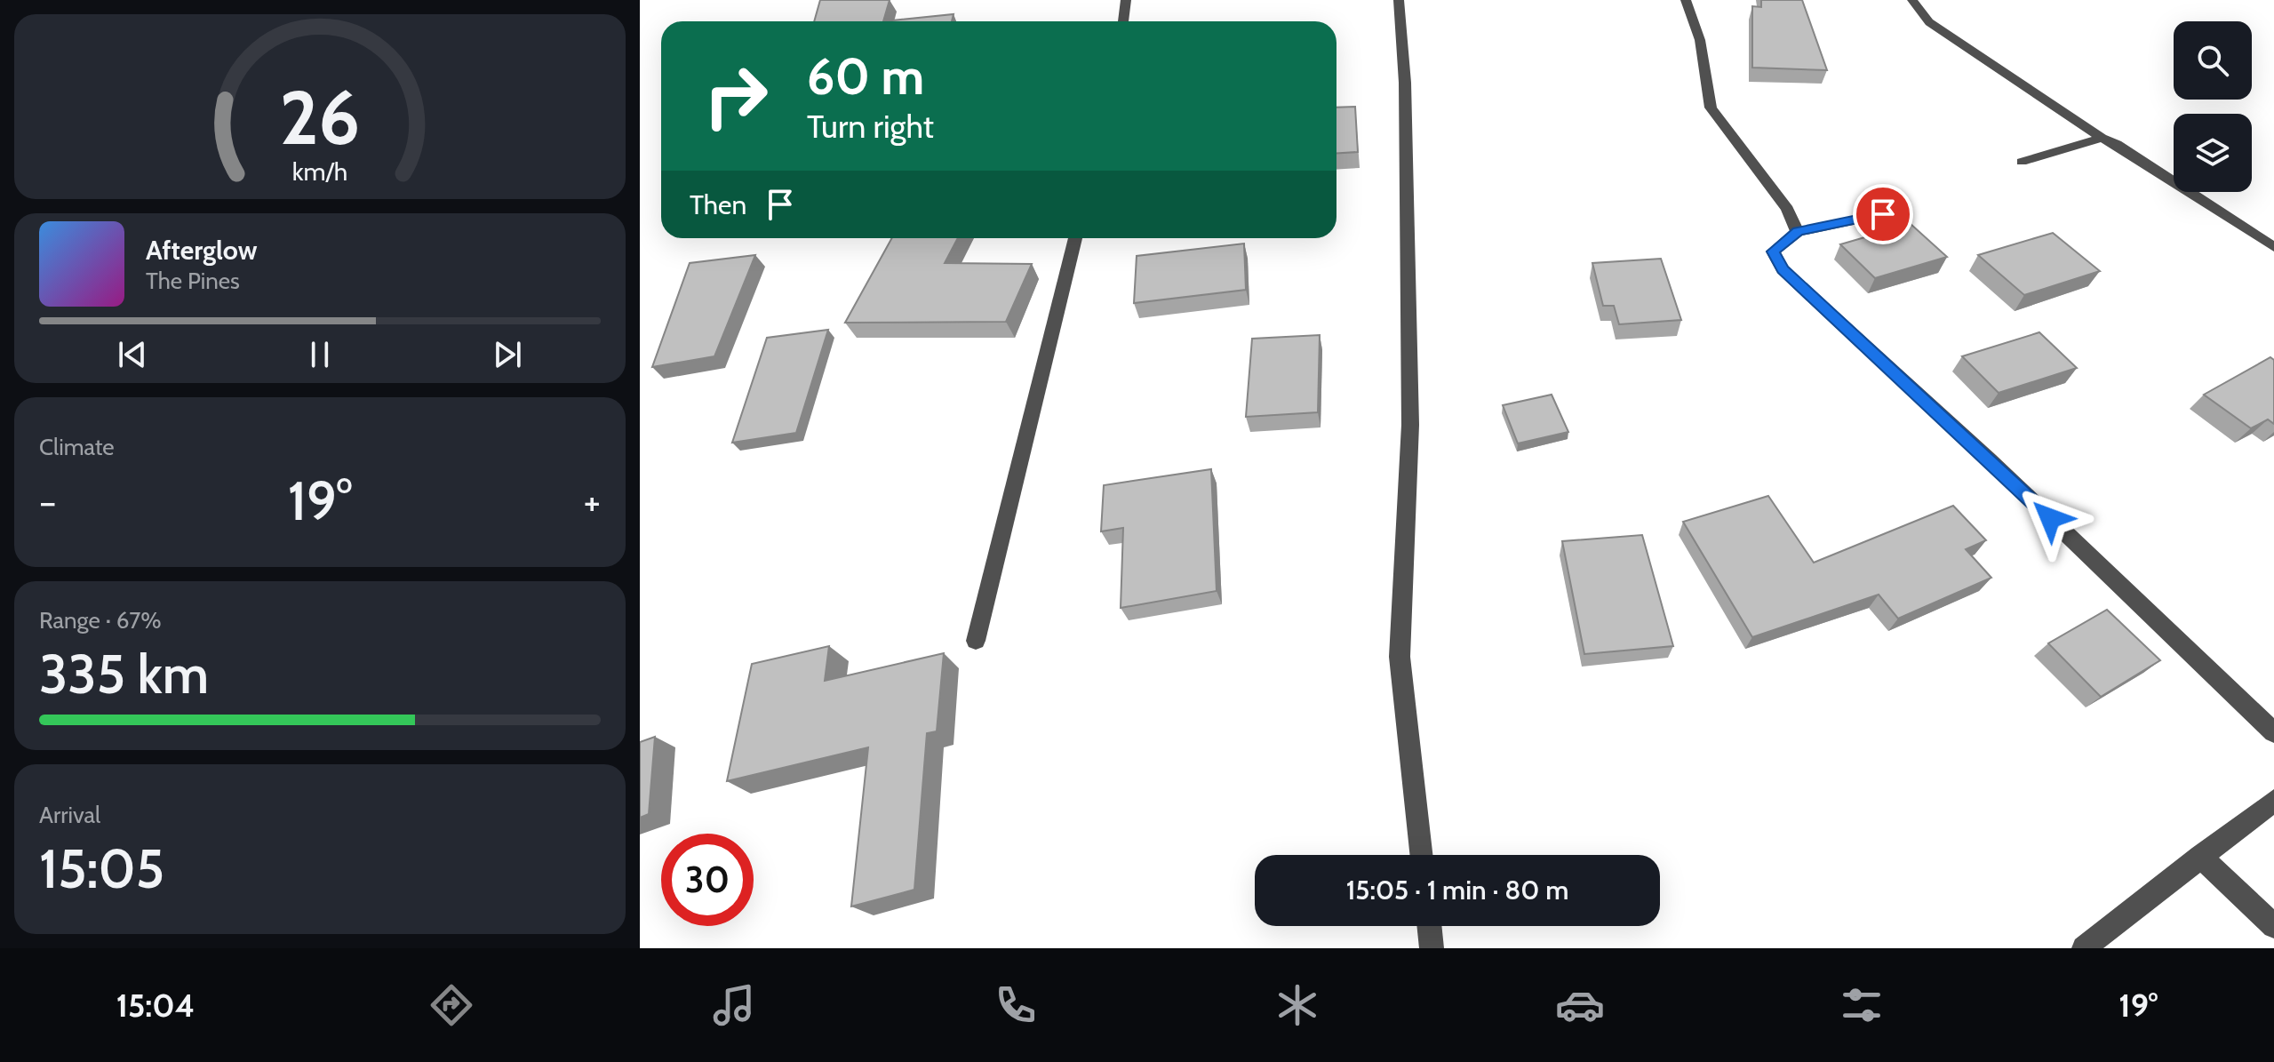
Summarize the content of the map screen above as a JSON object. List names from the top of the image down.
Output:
{
  "page": {
    "turn": ["60 m", "Turn right"],
    "then": "Then",
    "song": ["Afterglow", "The Pines"],
    "tile": [
      "Climate",
      ["Range · 67%", "335 km"],
      ["Arrival", "15:05"]
    ],
    "heat": ["−", "19°", "+"],
    "limit": "30",
    "trip": "15:05 · 1 min · 80 m",
    "tabs": ["15:04", "19°"],
    "gauge": ["26", "km/h"]
  }
}
